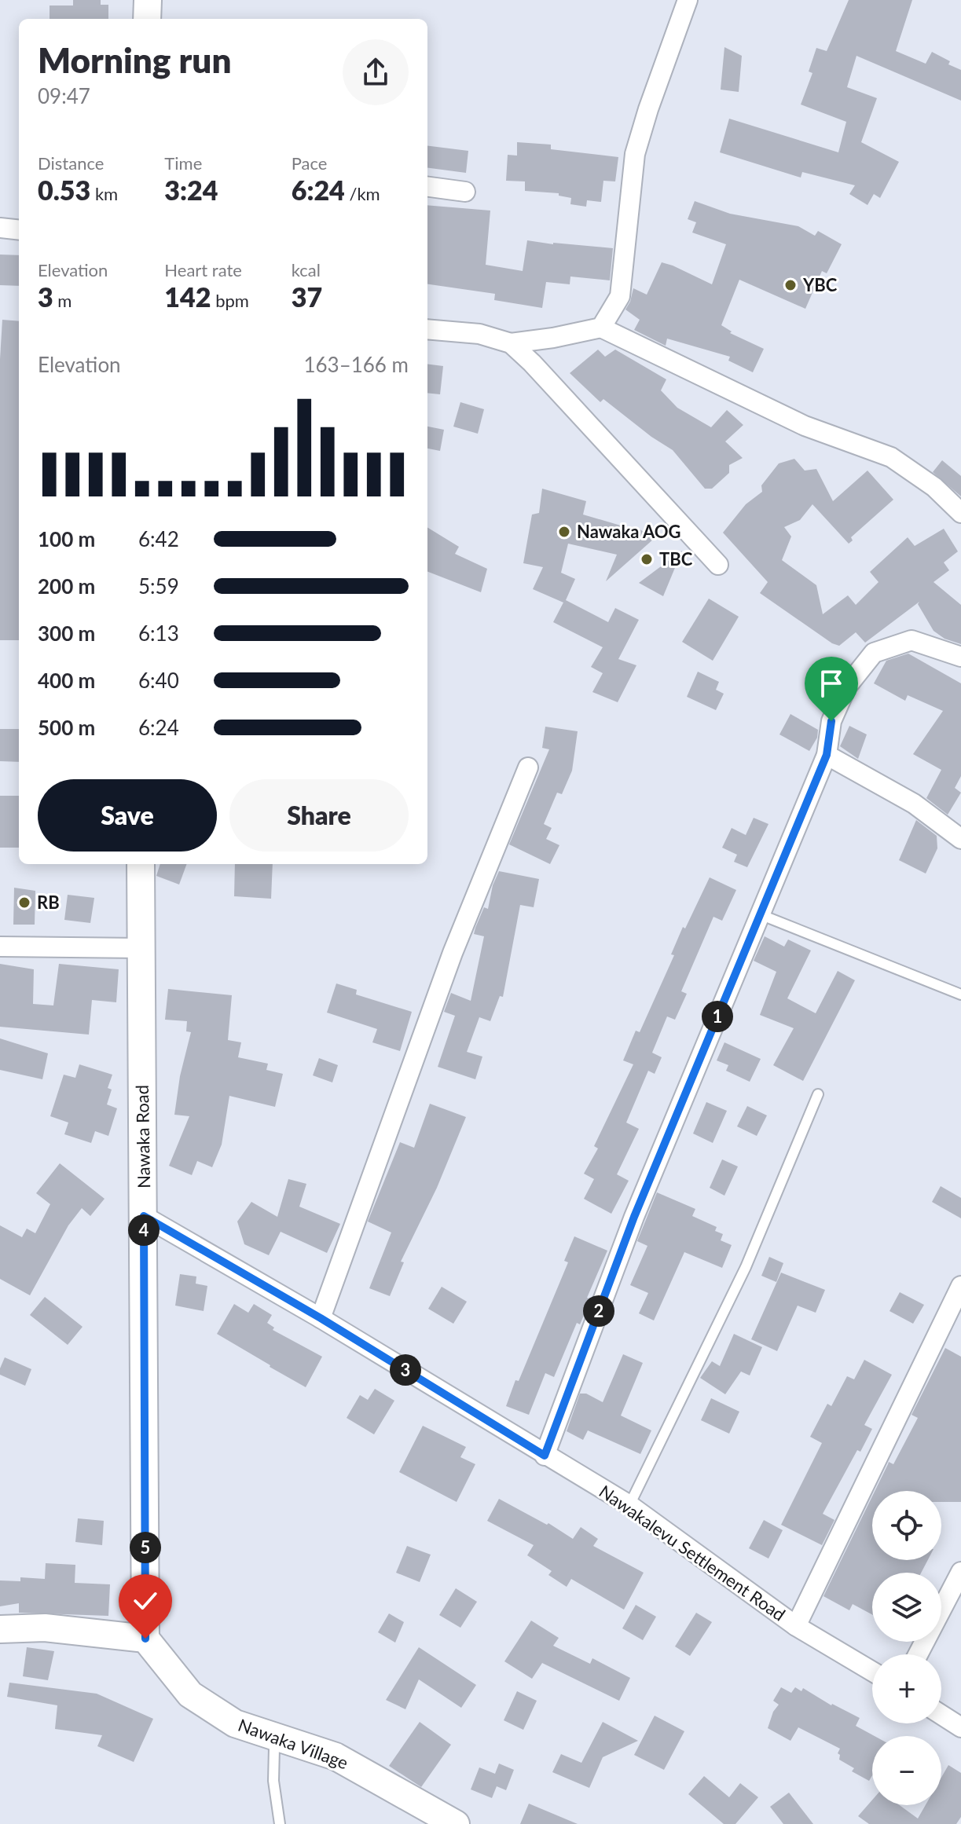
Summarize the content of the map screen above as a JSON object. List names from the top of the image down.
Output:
{
  "streets": {
    "street": ["Nawaka Road", "Nawakalevu Settlement Road", "Nawaka Village"]
  },
  "crossings": [
    ["Nawaka Road", "Nawakalevu Settlement Road"],
    ["Nawaka Road", "Nawaka Village"]
  ],
  "places": [
    "YBC",
    "Nawaka AOG",
    "TBC",
    "RB"
  ],
  "page": {
    "heading": ["Morning run", "09:47"],
    "stats": [
      ["Distance", "0.53 km"],
      ["Time", "3:24"],
      ["Pace", "6:24 /km"],
      ["Elevation", "3 m"],
      ["Heart rate", "142 bpm"],
      ["kcal", "37"]
    ],
    "chart": ["Elevation", "163–166 m"],
    "list": [
      {
        "name": "100 m",
        "note": "6:42"
      },
      {
        "name": "200 m",
        "note": "5:59"
      },
      {
        "name": "300 m",
        "note": "6:13"
      },
      {
        "name": "400 m",
        "note": "6:40"
      },
      {
        "name": "500 m",
        "note": "6:24"
      }
    ],
    "buttons": ["Save", "Share"],
    "pins": [
      "1",
      "4",
      "2",
      "3",
      "5"
    ],
    "map_buttons": ["+", "−"]
  }
}
